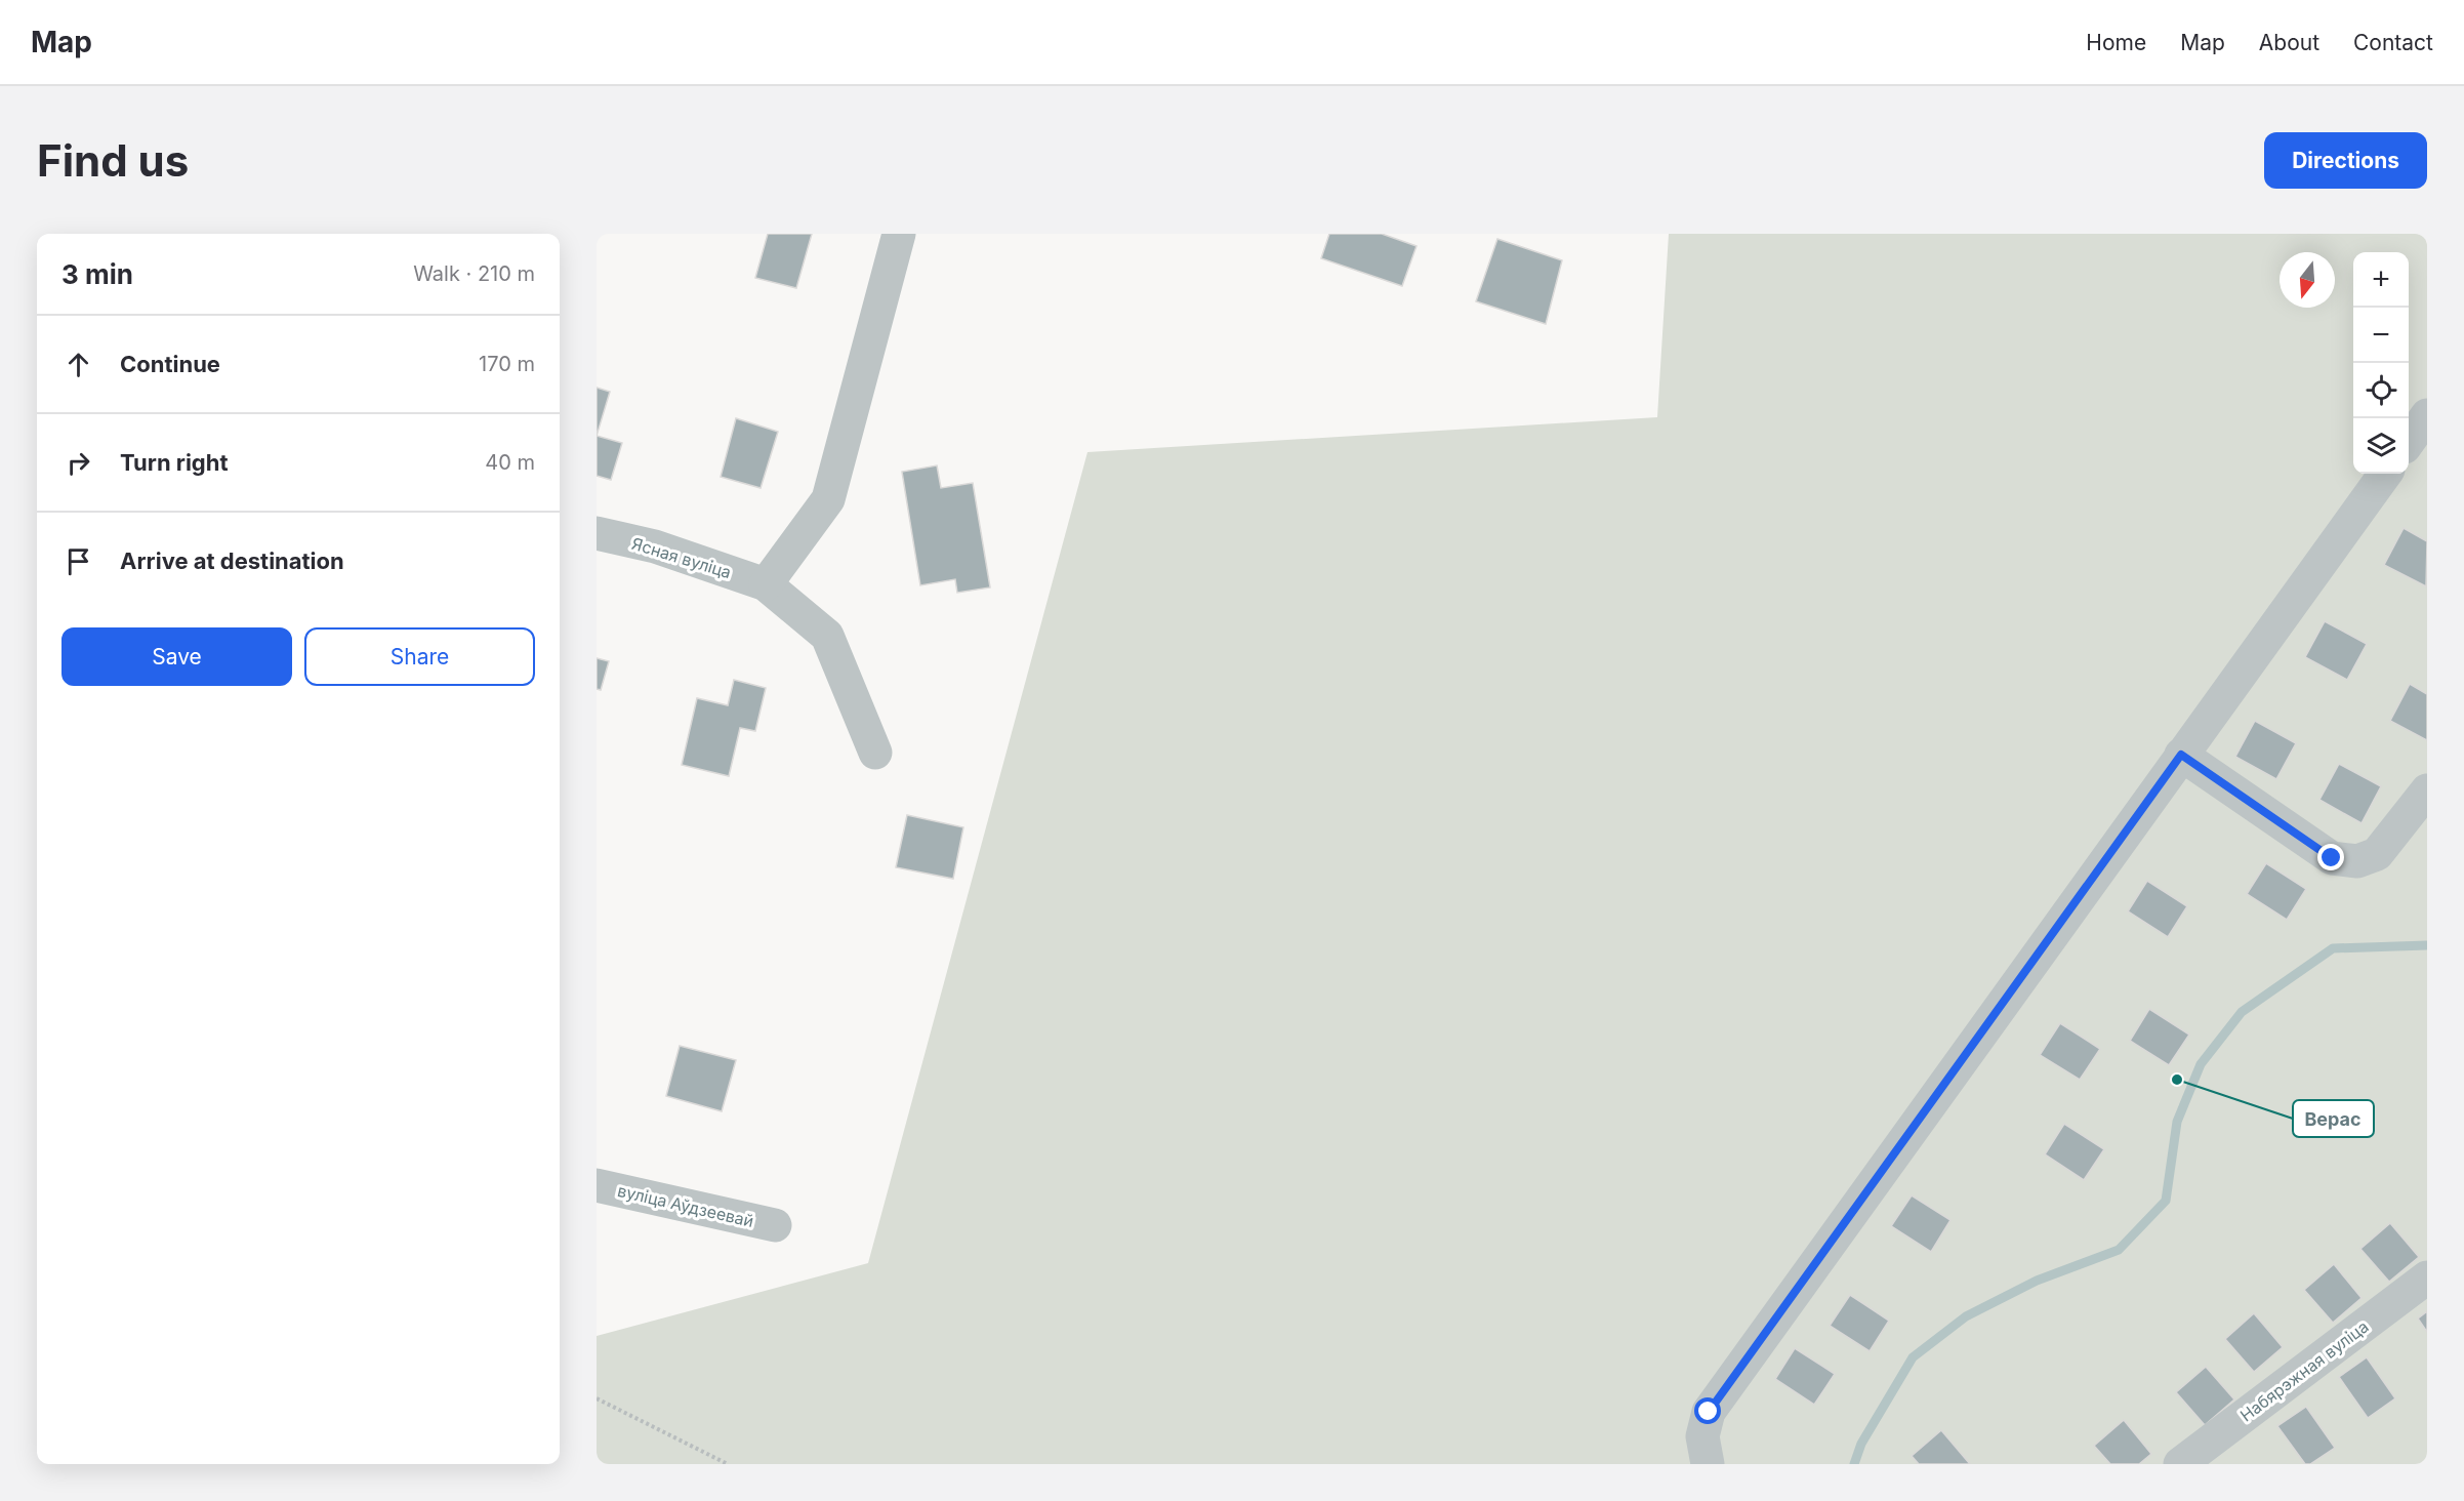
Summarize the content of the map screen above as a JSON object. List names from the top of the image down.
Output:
{
  "streets": {
    "street": ["Ясная вуліца", "вуліца Аўдзеевай", "Набярэжная вуліца"]
  },
  "places": ["Верас"],
  "north": "bottom",
  "page": {
    "header": "Map",
    "nav": [
      "Home",
      "Map",
      "About",
      "Contact"
    ],
    "buttons": [
      "Directions",
      ["Save", "Share"]
    ],
    "title": "Find us",
    "heading": ["3 min", "Walk · 210 m"],
    "map_buttons": ["+", "−"],
    "list": [
      ["Continue", "170 m"],
      ["Turn right", "40 m"],
      "Arrive at destination"
    ]
  }
}
